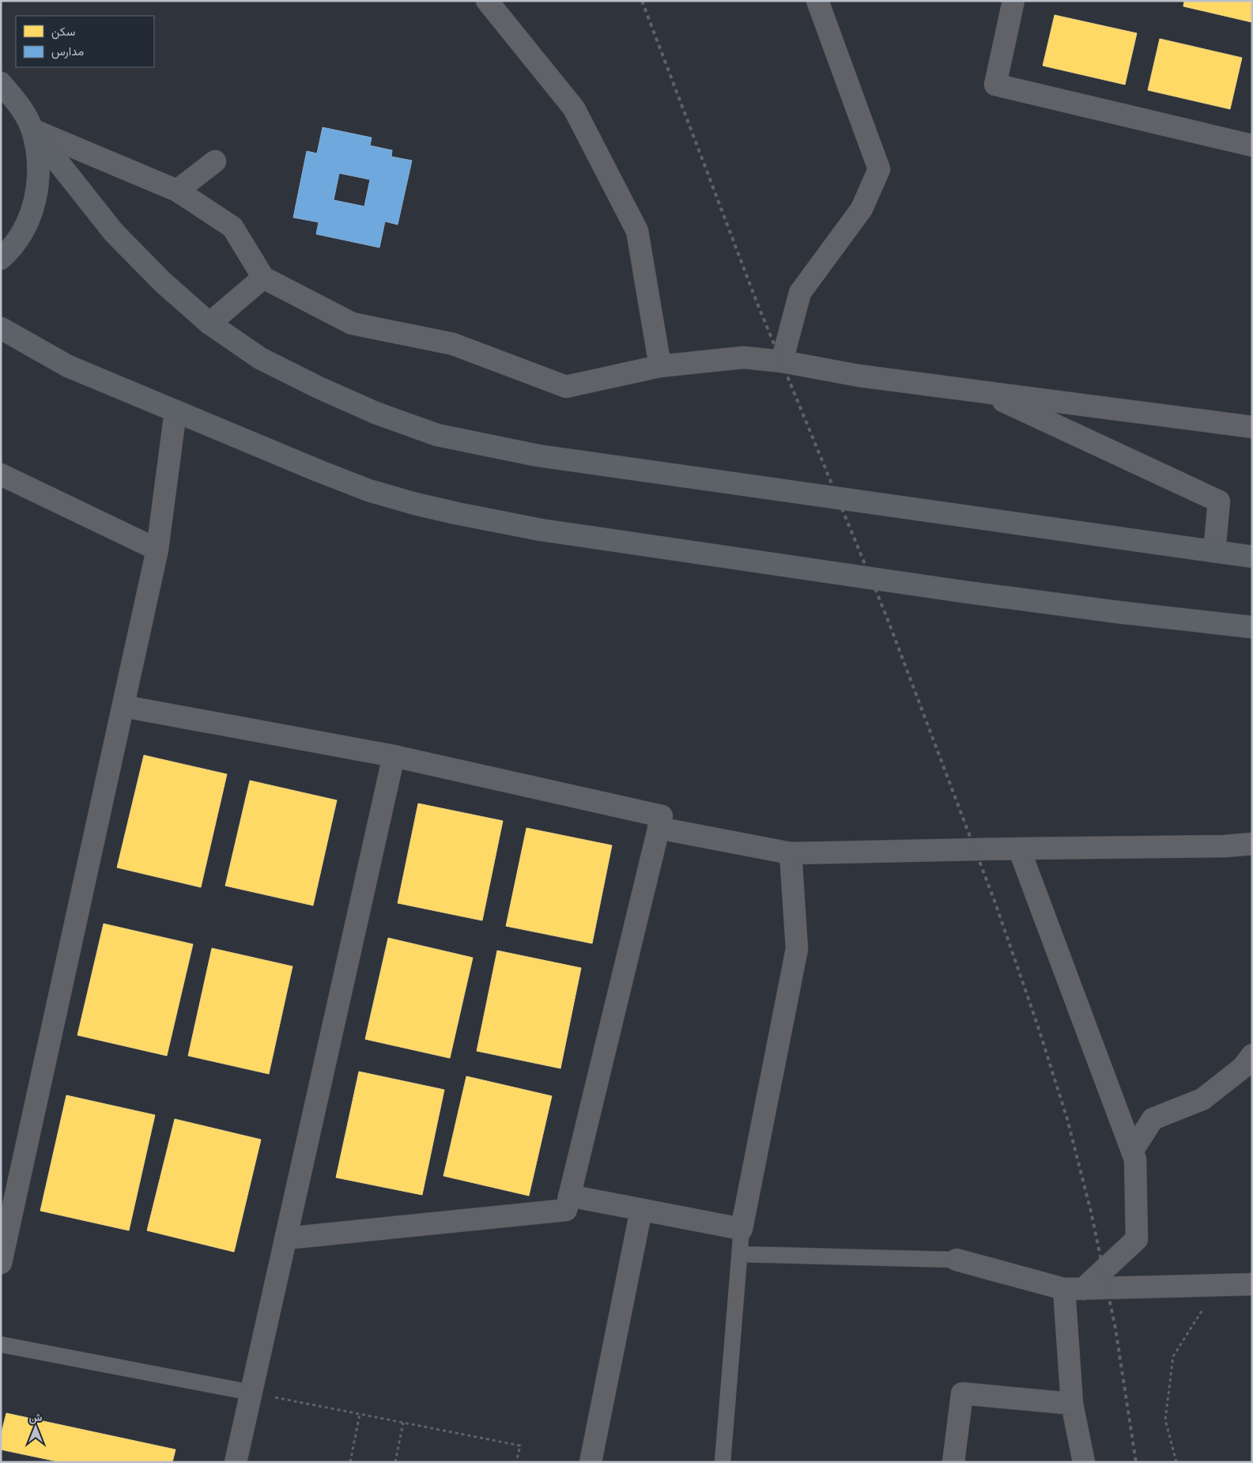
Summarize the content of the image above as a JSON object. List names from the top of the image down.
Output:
{
  "legend": ["سكن", "مدارس"],
  "north": "top"
}
